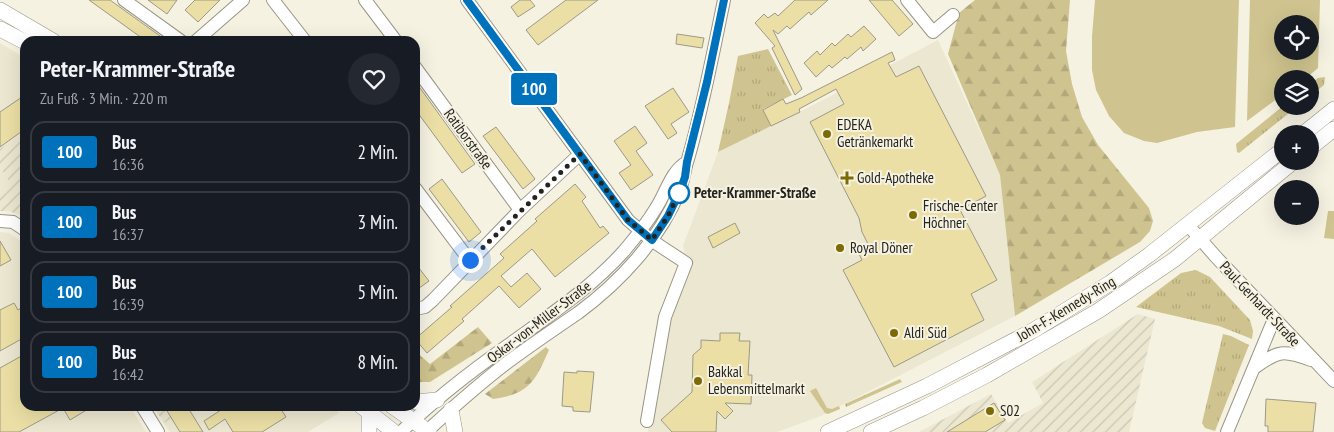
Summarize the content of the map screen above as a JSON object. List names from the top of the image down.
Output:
{
  "streets": {
    "main road": ["John-F.-Kennedy-Ring"],
    "street": ["Ratiborstraße", "Paul-Gerhardt-Straße", "Oskar-von-Miller-Straße"]
  },
  "crossings": [
    ["Paul-Gerhardt-Straße", "John-F.-Kennedy-Ring"]
  ],
  "places": {
    "other": [
      "EDEKA Getränkemarkt",
      "Peter-Krammer-Straße",
      "Frische-Center Höchner",
      "Royal Döner",
      "Aldi Süd",
      "Bakkal Lebensmittelmarkt",
      "S02"
    ],
    "health": ["Gold-Apotheke"]
  },
  "lines": ["bus line 100"],
  "page": {
    "on_map": "100",
    "map_buttons": ["+", "−"],
    "heading": ["Peter-Krammer-Straße", "Zu Fuß · 3 Min. · 220 m"],
    "list": [
      {
        "mark": "100",
        "name": "Bus",
        "note": "16:36",
        "value": "2 Min."
      },
      {
        "mark": "100",
        "name": "Bus",
        "note": "16:37",
        "value": "3 Min."
      },
      {
        "mark": "100",
        "name": "Bus",
        "note": "16:39",
        "value": "5 Min."
      },
      {
        "mark": "100",
        "name": "Bus",
        "note": "16:42",
        "value": "8 Min."
      }
    ]
  }
}
